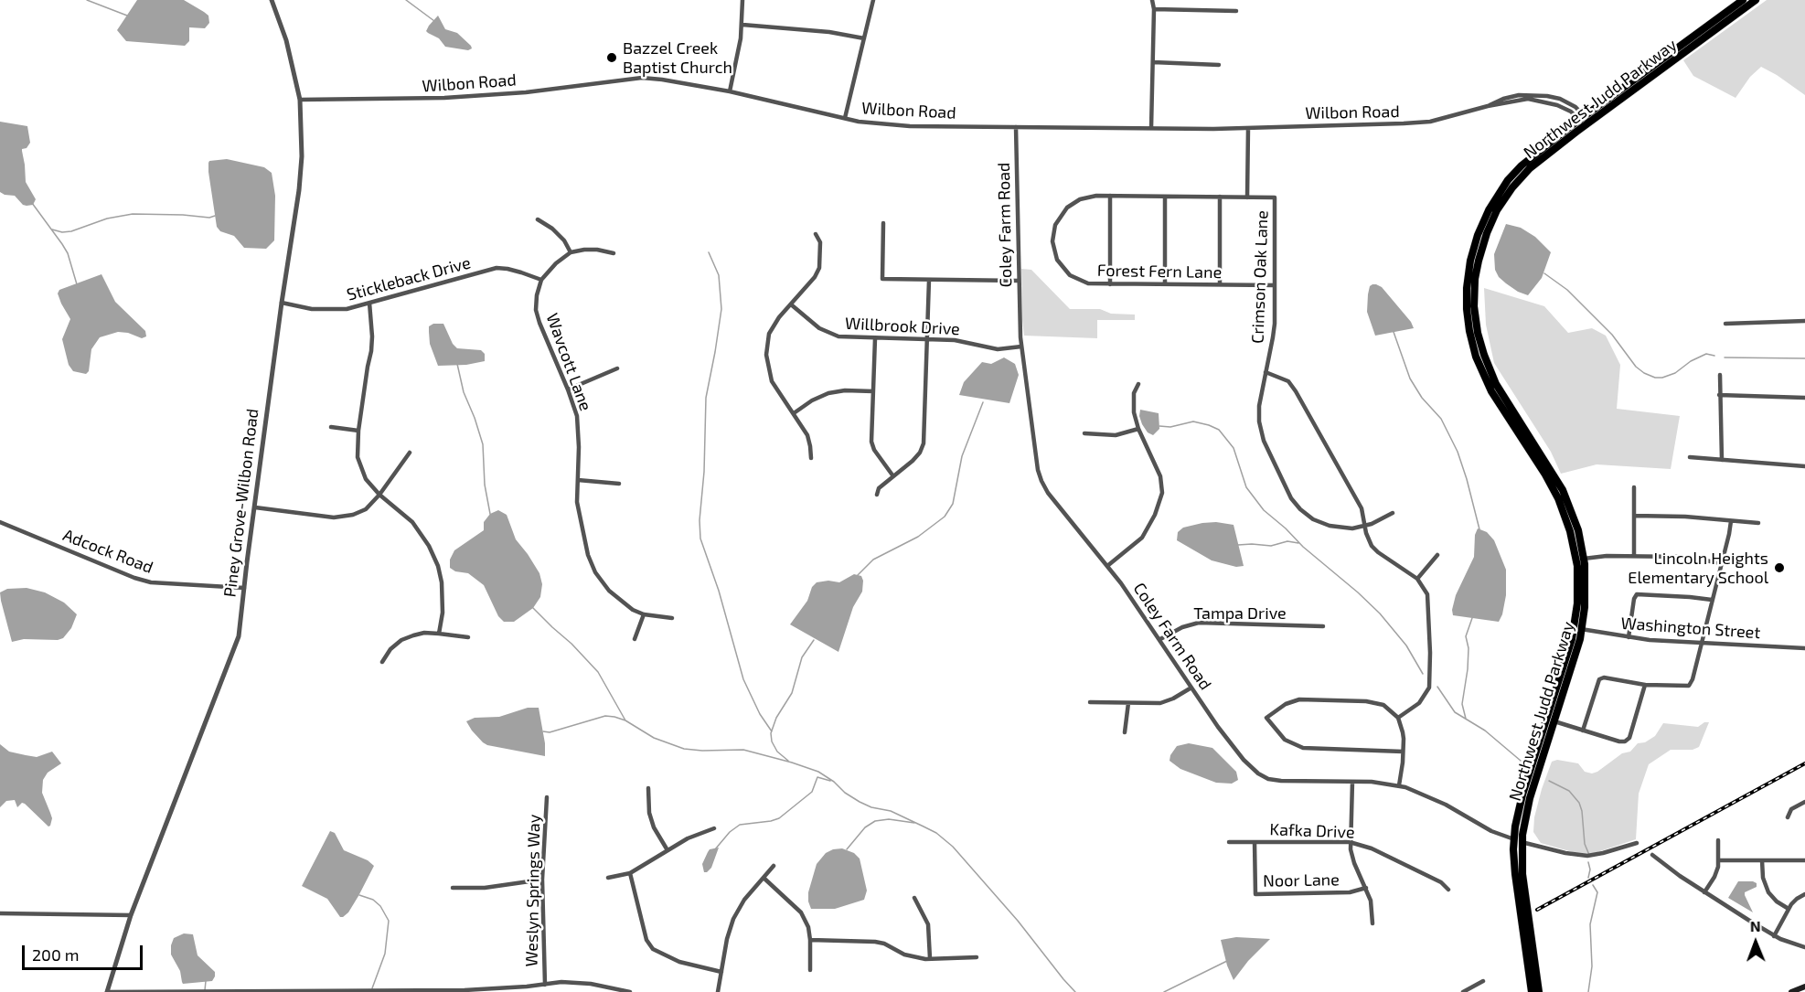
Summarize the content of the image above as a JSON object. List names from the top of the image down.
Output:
{
  "streets": {
    "highway": ["Northwest Judd Parkway"],
    "street": [
      "Wilbon Road",
      "Coley Farm Road",
      "Forest Fern Lane",
      "Crimson Oak Lane",
      "Stickleback Drive",
      "Willbrook Drive",
      "Wavcott Lane",
      "Piney Grove-Wilbon Road",
      "Adcock Road",
      "Tampa Drive",
      "Washington Street",
      "Kafka Drive",
      "Noor Lane",
      "Weslyn Springs Way"
    ]
  },
  "crossings": [
    ["Wilbon Road", "Northwest Judd Parkway"],
    ["Wilbon Road", "Coley Farm Road"],
    ["Wilbon Road", "Piney Grove-Wilbon Road"],
    ["Northwest Judd Parkway", "Coley Farm Road"],
    ["Northwest Judd Parkway", "Washington Street"],
    ["Coley Farm Road", "Willbrook Drive"],
    ["Coley Farm Road", "Tampa Drive"],
    ["Forest Fern Lane", "Crimson Oak Lane"],
    ["Stickleback Drive", "Wavcott Lane"],
    ["Stickleback Drive", "Piney Grove-Wilbon Road"],
    ["Piney Grove-Wilbon Road", "Adcock Road"],
    ["Kafka Drive", "Noor Lane"]
  ],
  "places": ["Bazzel Creek Baptist Church", "Lincoln Heights Elementary School"],
  "scale_bar": "200 m",
  "north": "top"
}
